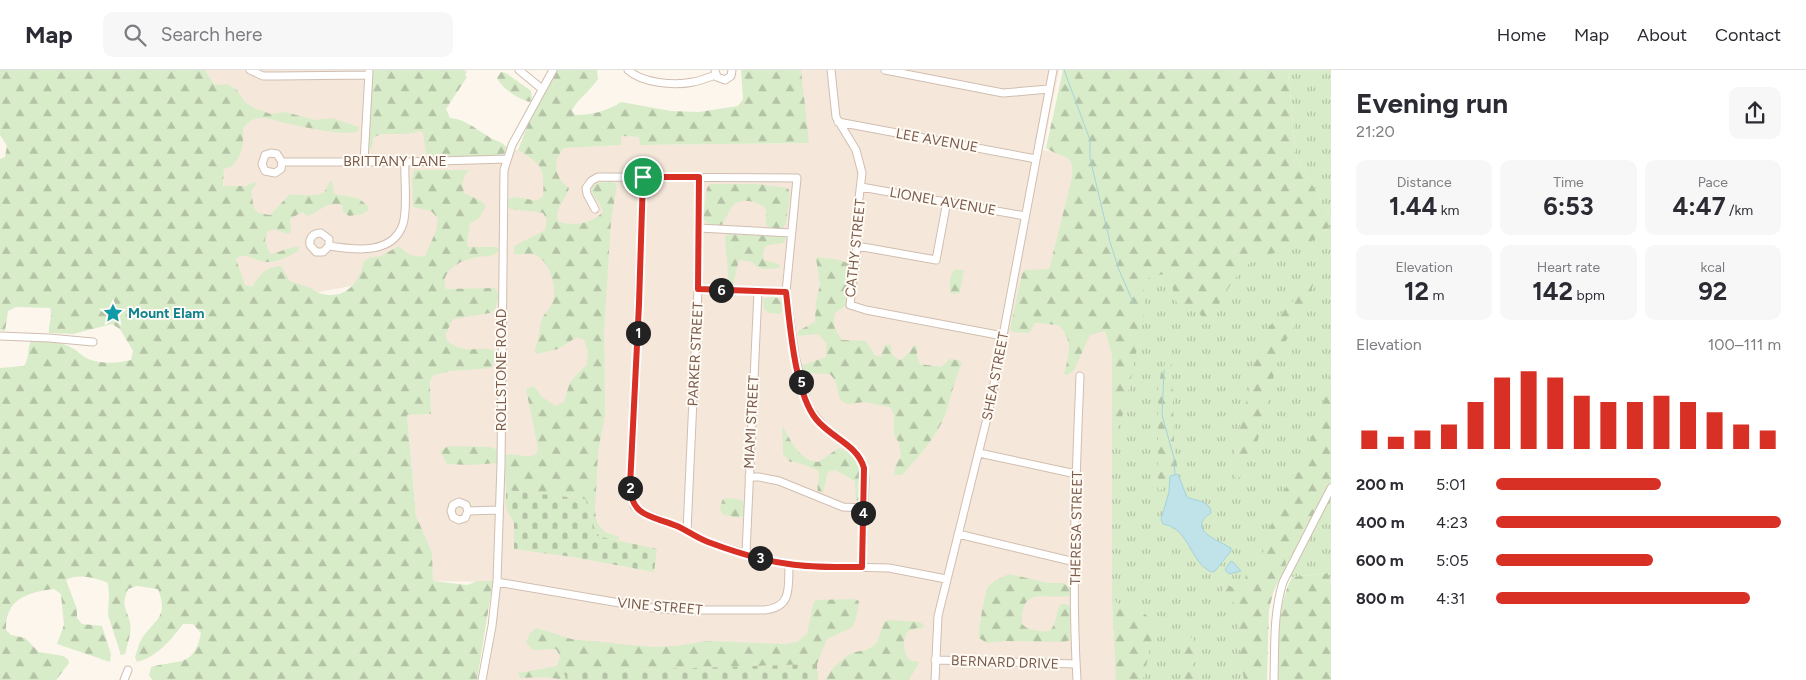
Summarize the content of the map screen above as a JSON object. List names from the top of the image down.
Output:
{
  "streets": {
    "street": [
      "LEE AVENUE",
      "BRITTANY LANE",
      "LIONEL AVENUE",
      "CATHY STREET",
      "PARKER STREET",
      "ROLLSTONE ROAD",
      "SHEA STREET",
      "MIAMI STREET",
      "THERESA STREET",
      "VINE STREET",
      "BERNARD DRIVE"
    ]
  },
  "crossings": [
    ["LEE AVENUE", "CATHY STREET"],
    ["LEE AVENUE", "SHEA STREET"],
    ["BRITTANY LANE", "ROLLSTONE ROAD"],
    ["LIONEL AVENUE", "CATHY STREET"],
    ["LIONEL AVENUE", "SHEA STREET"],
    ["CATHY STREET", "SHEA STREET"],
    ["ROLLSTONE ROAD", "VINE STREET"],
    ["SHEA STREET", "BERNARD DRIVE"],
    ["THERESA STREET", "BERNARD DRIVE"]
  ],
  "places": {
    "place": ["Mount Elam"]
  },
  "page": {
    "header": "Map",
    "search": "Search here",
    "nav": [
      "Home",
      "Map",
      "About",
      "Contact"
    ],
    "heading": ["Evening run", "21:20"],
    "stats": [
      ["Distance", "1.44 km"],
      ["Time", "6:53"],
      ["Pace", "4:47 /km"],
      ["Elevation", "12 m"],
      ["Heart rate", "142 bpm"],
      ["kcal", "92"]
    ],
    "pins": [
      "6",
      "1",
      "5",
      "2",
      "4",
      "3"
    ],
    "chart": ["Elevation", "100–111 m"],
    "list": [
      {
        "name": "200 m",
        "note": "5:01"
      },
      {
        "name": "400 m",
        "note": "4:23"
      },
      {
        "name": "600 m",
        "note": "5:05"
      },
      {
        "name": "800 m",
        "note": "4:31"
      }
    ]
  }
}
